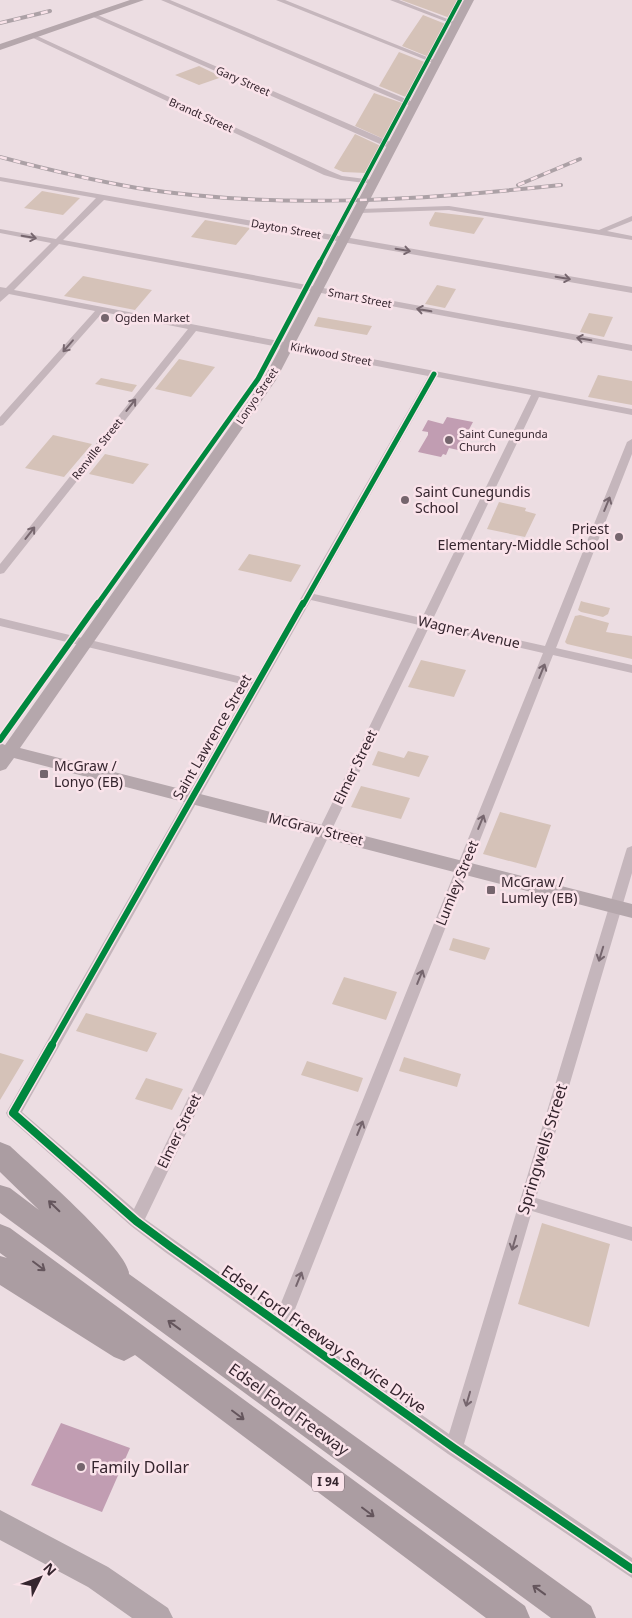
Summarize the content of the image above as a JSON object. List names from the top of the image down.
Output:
{
  "streets": {
    "highway": ["Edsel Ford Freeway", "I 94"],
    "street": [
      "Gary Street",
      "Brandt Street",
      "Dayton Street",
      "Smart Street",
      "Kirkwood Street",
      "Lonyo Street",
      "Renville Street",
      "Wagner Avenue",
      "Saint Lawrence Street",
      "Elmer Street",
      "McGraw Street",
      "Lumley Street",
      "Springwells Street",
      "Edsel Ford Freeway Service Drive"
    ]
  },
  "crossings": [
    ["Gary Street", "Lonyo Street"],
    ["Brandt Street", "Lonyo Street"],
    ["Dayton Street", "Lonyo Street"],
    ["Smart Street", "Lonyo Street"],
    ["Kirkwood Street", "Lonyo Street"],
    ["Kirkwood Street", "Renville Street"],
    ["Kirkwood Street", "Saint Lawrence Street"],
    ["Kirkwood Street", "Elmer Street"],
    ["Lonyo Street", "McGraw Street"],
    ["Wagner Avenue", "Saint Lawrence Street"],
    ["Wagner Avenue", "Elmer Street"],
    ["Wagner Avenue", "Lumley Street"],
    ["Saint Lawrence Street", "McGraw Street"],
    ["Saint Lawrence Street", "Edsel Ford Freeway Service Drive"],
    ["Elmer Street", "McGraw Street"],
    ["Elmer Street", "Edsel Ford Freeway Service Drive"],
    ["McGraw Street", "Lumley Street"],
    ["McGraw Street", "Springwells Street"],
    ["Lumley Street", "Edsel Ford Freeway Service Drive"],
    ["Springwells Street", "Edsel Ford Freeway Service Drive"]
  ],
  "one_way": ["Lumley Street", "Springwells Street"],
  "places": {
    "other": [
      "Ogden Market",
      "Saint Cunegunda Church",
      "Saint Cunegundis School",
      "Priest Elementary‑Middle School",
      "Family Dollar"
    ],
    "transit": ["McGraw / Lonyo (EB)", "McGraw / Lumley (EB)"]
  },
  "north": "top right"
}
